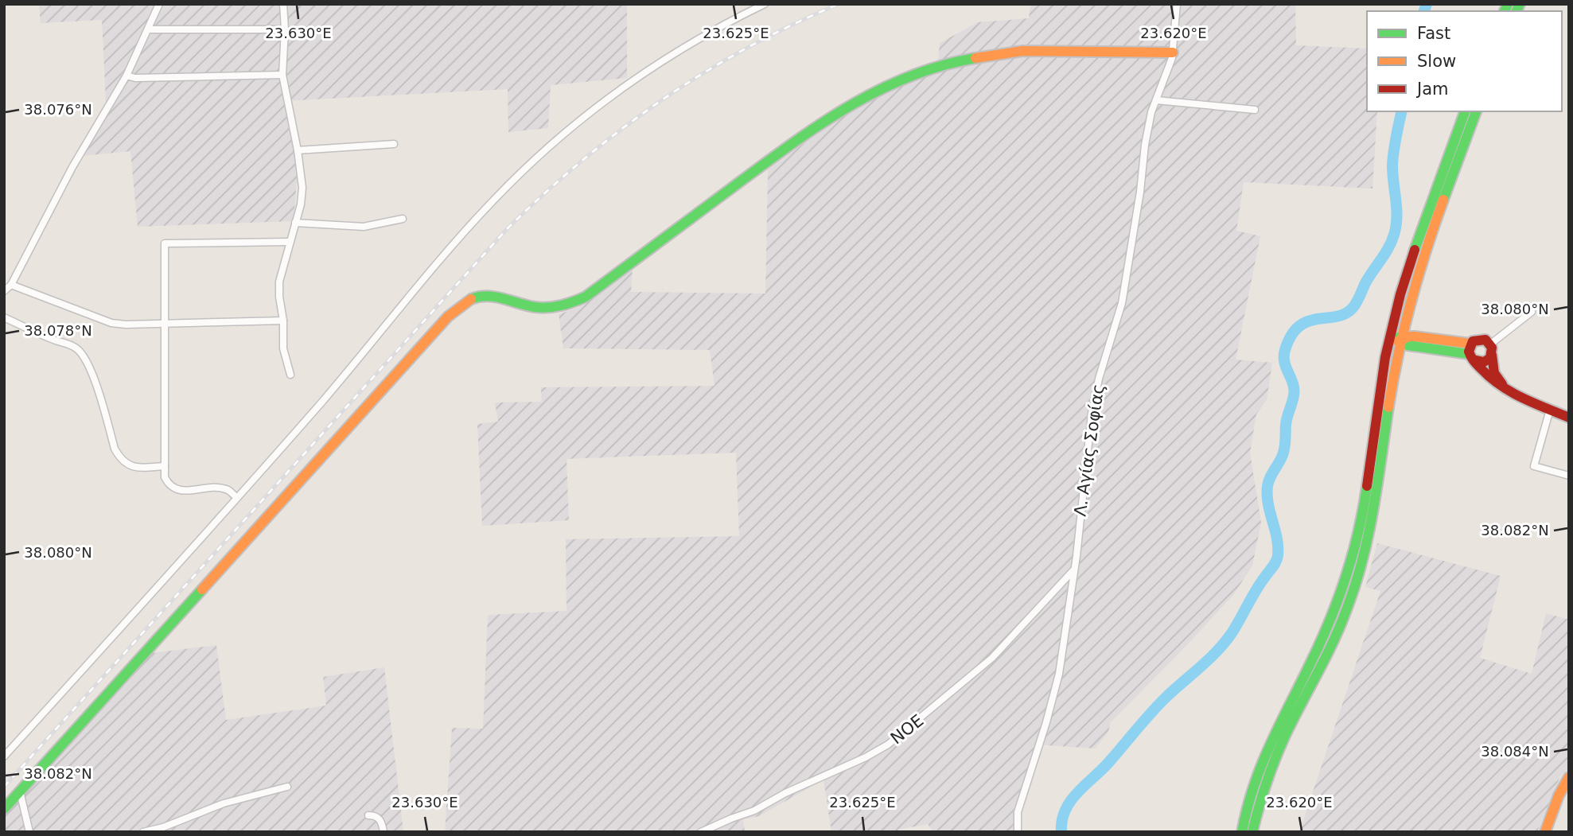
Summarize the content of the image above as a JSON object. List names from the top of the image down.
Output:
{
  "streets": {
    "street": ["Λ. Αγίας Σοφίας", "NOE"]
  },
  "crossings": [
    ["Λ. Αγίας Σοφίας", "NOE"]
  ],
  "legend": ["Fast", "Slow", "Jam"],
  "coordinates": [
    "23.630°E",
    "23.625°E",
    "23.620°E",
    "38.076°N",
    "38.080°N",
    "38.078°N",
    "38.082°N",
    "38.084°N"
  ]
}
